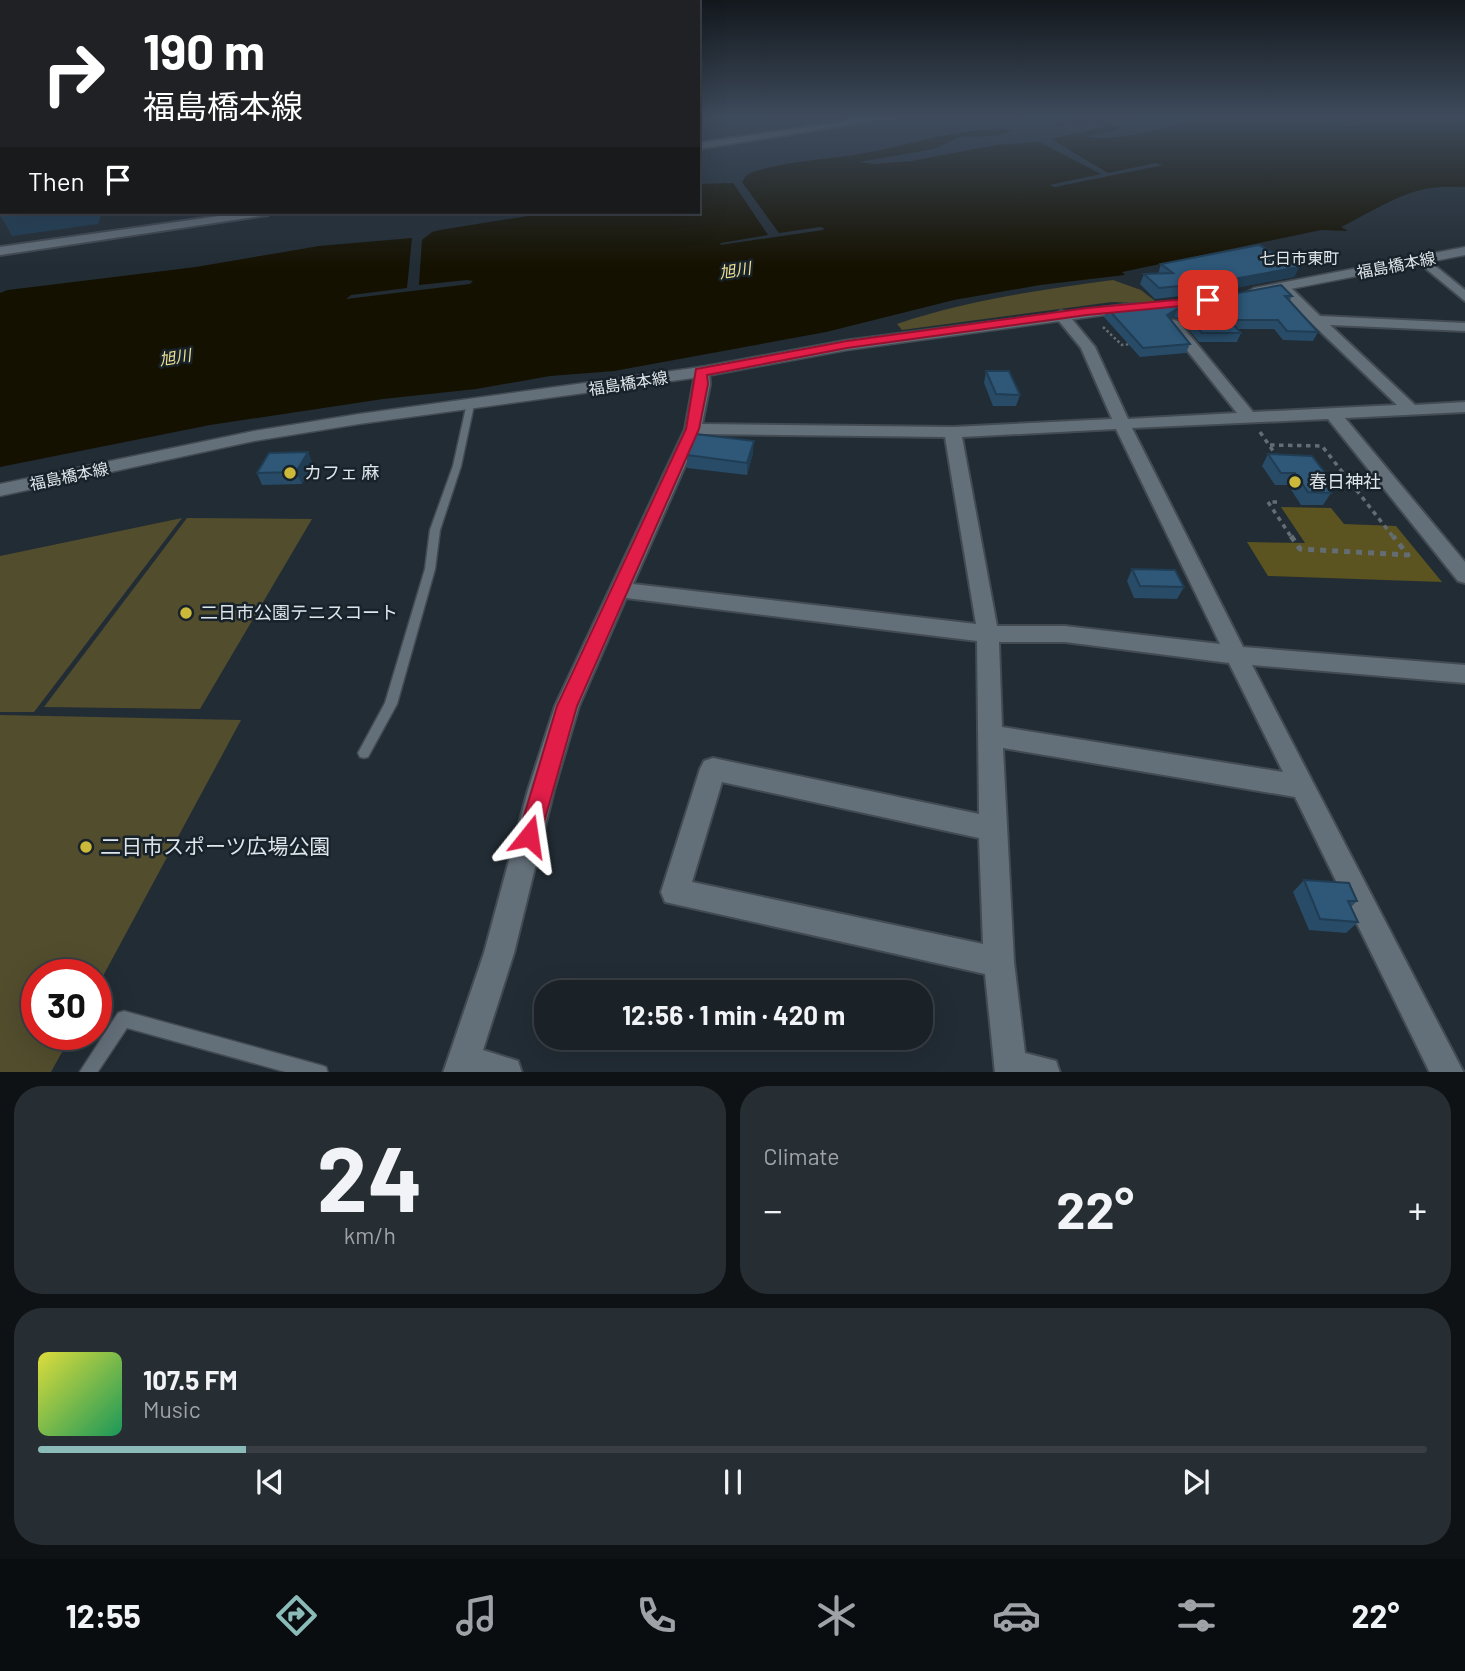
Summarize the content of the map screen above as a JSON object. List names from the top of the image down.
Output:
{
  "streets": {
    "main road": ["福島橋本線"]
  },
  "districts": ["七日市東町"],
  "water": ["旭川"],
  "places": [
    "カフェ 麻",
    "春日神社",
    "二日市公園テニスコート",
    "二日市スポーツ広場公園"
  ],
  "page": {
    "turn": ["190 m", "福島橋本線"],
    "then": "Then",
    "limit": "30",
    "trip": "12:56 · 1 min · 420 m",
    "tile": [
      ["24", "km/h"],
      "Climate"
    ],
    "heat": ["−", "22°", "+"],
    "song": ["107.5 FM", "Music"],
    "tabs": ["12:55", "22°"]
  }
}
